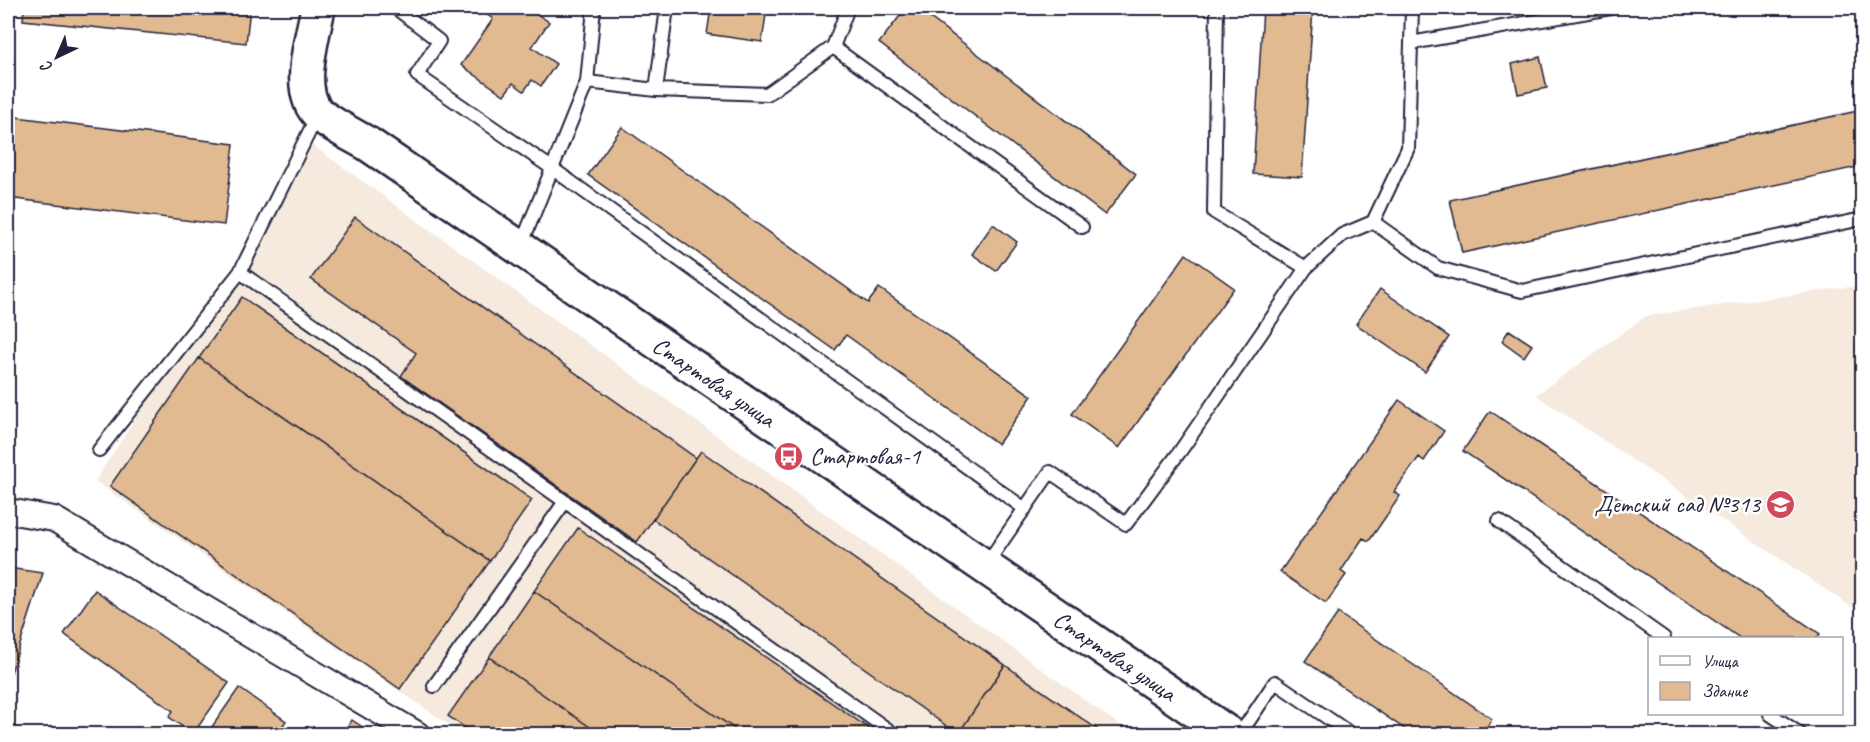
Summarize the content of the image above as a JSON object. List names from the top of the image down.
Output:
{
  "streets": {
    "street": ["Стартовая улица"]
  },
  "places": {
    "bus stop": ["Стартовая-1"],
    "school or university": ["Детский сад №313"]
  },
  "legend": ["Улица", "Здание"],
  "north": "bottom left"
}
